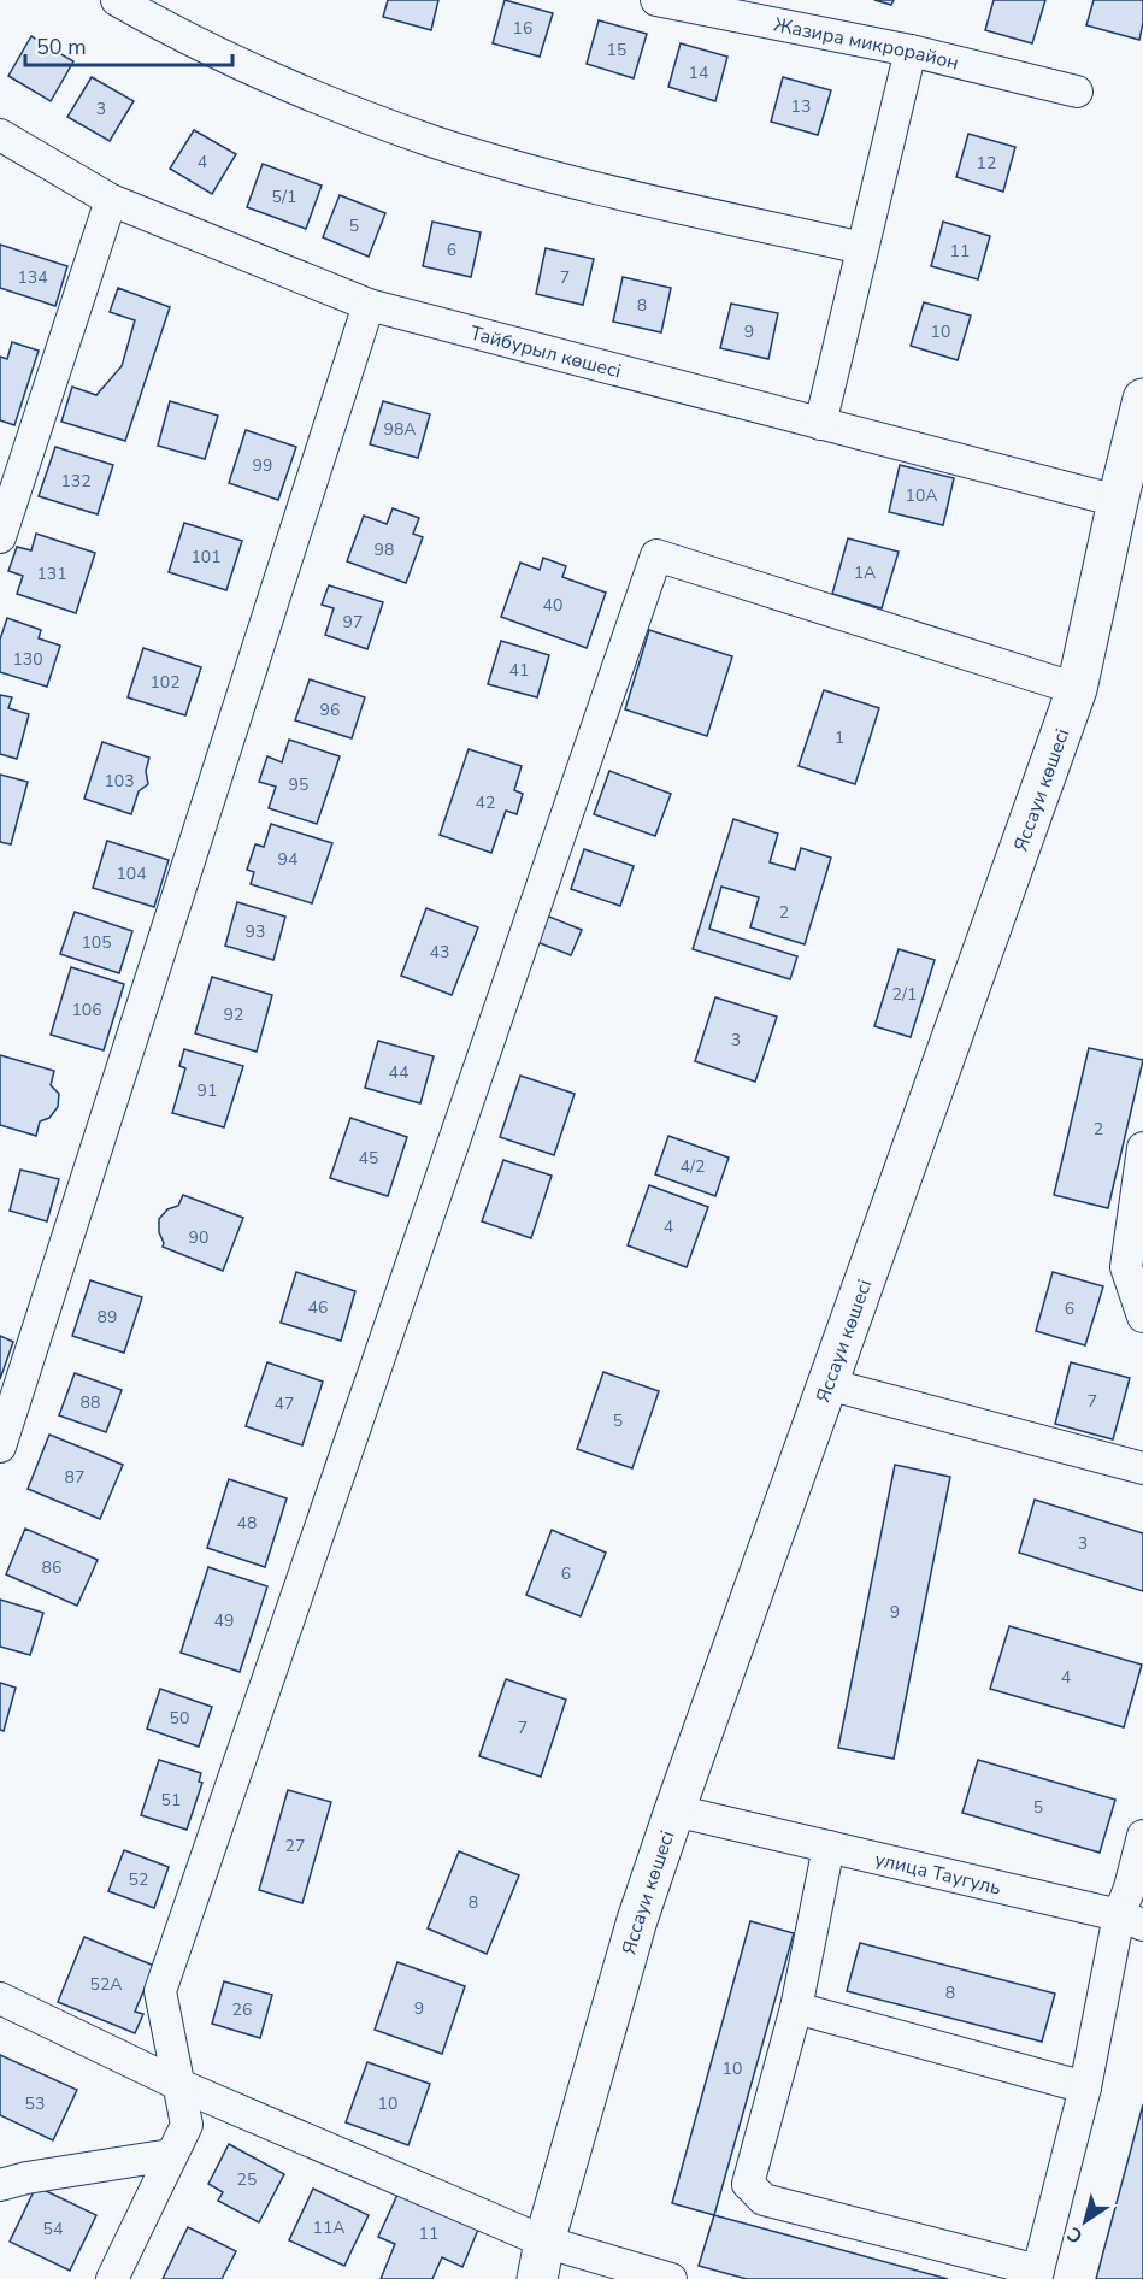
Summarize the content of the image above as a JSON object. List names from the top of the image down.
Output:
{
  "streets": {
    "main road": ["Яссауи көшесі"],
    "street": ["Жазира микрорайон", "Тайбурыл көшесі", "улица Таугуль"]
  },
  "crossings": [
    ["Тайбурыл көшесі", "Яссауи көшесі"],
    ["Яссауи көшесі", "улица Таугуль"]
  ],
  "house_numbers": [
    "16",
    "15",
    "14",
    "13",
    "3",
    "4",
    "12",
    "5/1",
    "5",
    "6",
    "11",
    "134",
    "7",
    "8",
    "9",
    "10",
    "98А",
    "99",
    "132",
    "10А",
    "98",
    "101",
    "1А",
    "131",
    "40",
    "97",
    "130",
    "41",
    "102",
    "96",
    "1",
    "103",
    "95",
    "42",
    "94",
    "104",
    "2",
    "93",
    "105",
    "43",
    "2/1",
    "106",
    "92",
    "3",
    "44",
    "91",
    "2",
    "45",
    "4/2",
    "4",
    "90",
    "46",
    "6",
    "89",
    "7",
    "88",
    "47",
    "5",
    "87",
    "48",
    "3",
    "86",
    "6",
    "9",
    "49",
    "4",
    "50",
    "7",
    "51",
    "5",
    "27",
    "52",
    "8",
    "52А",
    "8",
    "9",
    "26",
    "10",
    "53",
    "10",
    "25",
    "11А",
    "54",
    "11"
  ],
  "scale_bar": "50 m",
  "north": "bottom left"
}
